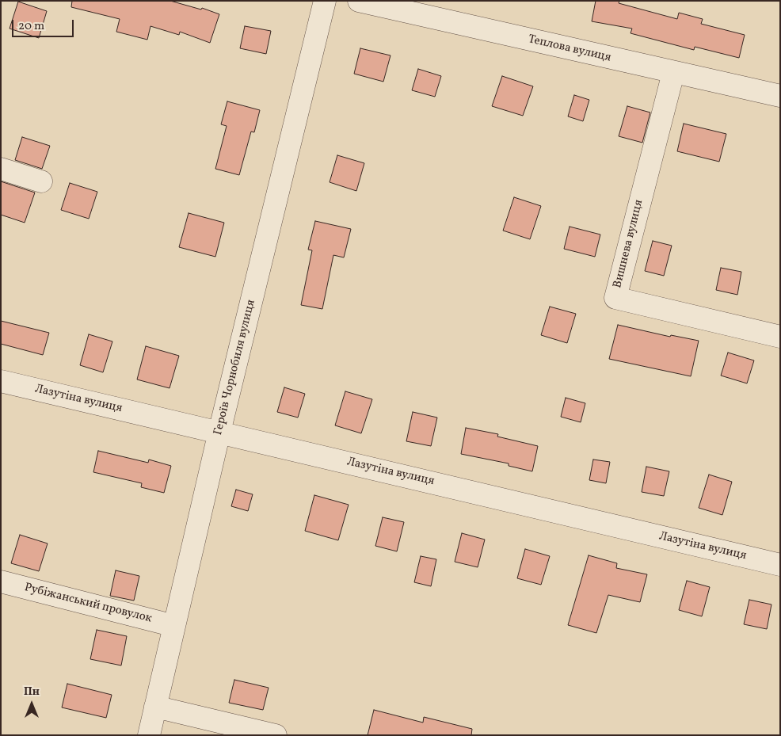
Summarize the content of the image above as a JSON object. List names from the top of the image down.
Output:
{
  "streets": {
    "street": [
      "Теплова вулиця",
      "Вишнева вулиця",
      "Героїв Чорнобиля вулиця",
      "Лазутіна вулиця",
      "Рубіжанський провулок"
    ]
  },
  "crossings": [
    ["Теплова вулиця", "Вишнева вулиця"],
    ["Героїв Чорнобиля вулиця", "Лазутіна вулиця"],
    ["Героїв Чорнобиля вулиця", "Рубіжанський провулок"]
  ],
  "scale_bar": "20 m",
  "north": "top"
}
